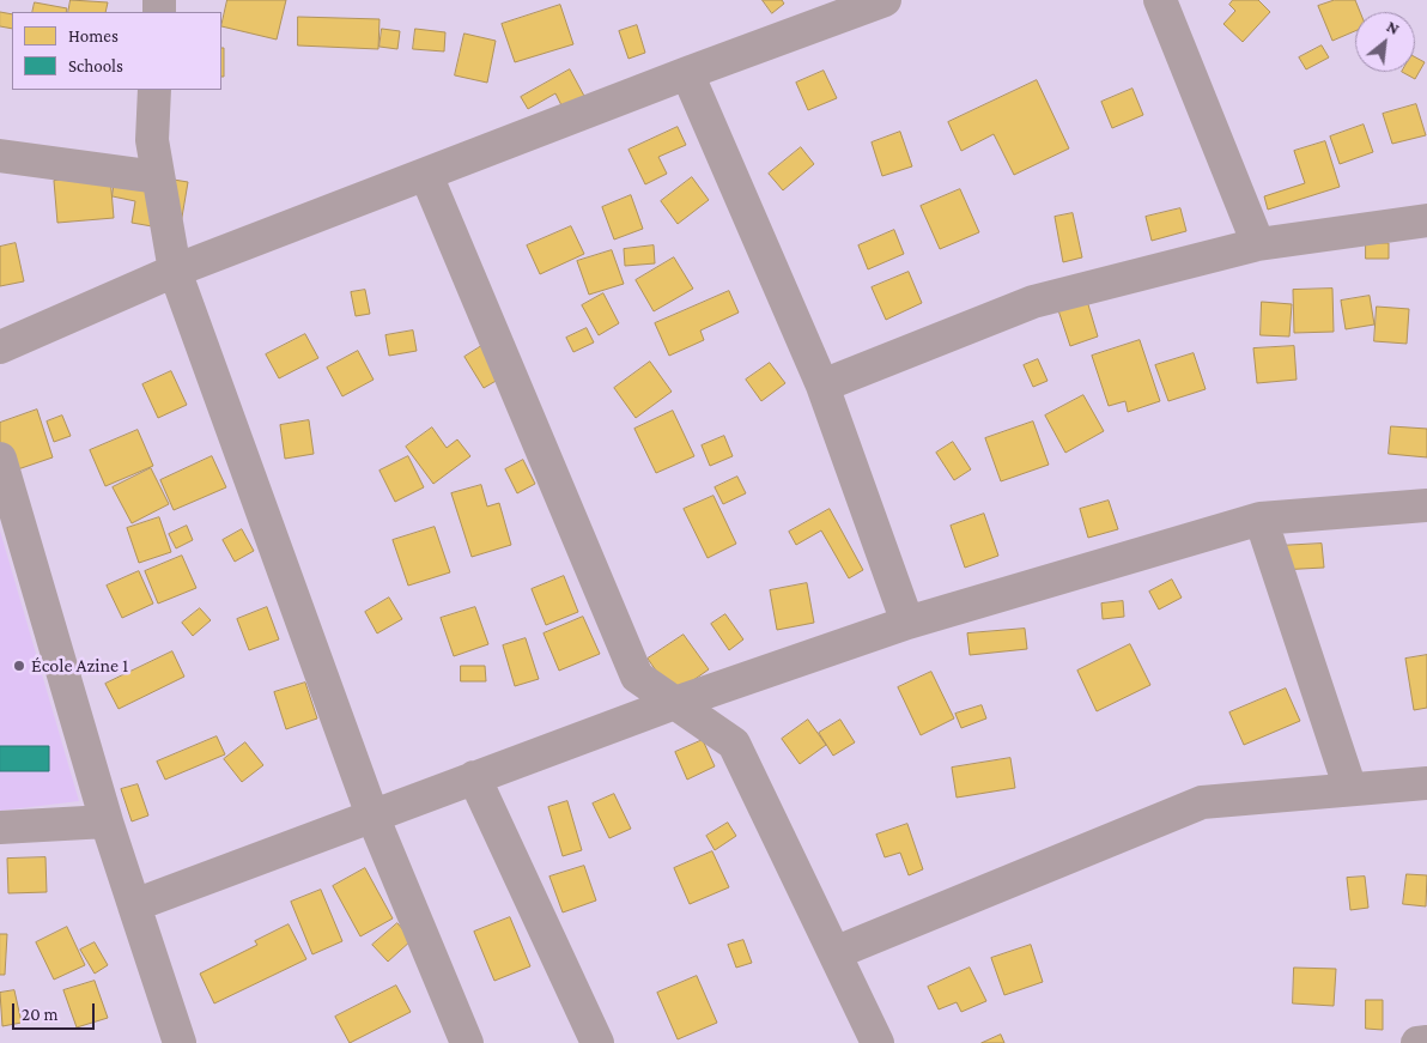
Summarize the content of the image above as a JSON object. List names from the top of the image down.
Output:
{
  "places": ["École Azine 1"],
  "legend": ["Homes", "Schools"],
  "scale_bar": "20 m",
  "north": "top right"
}
